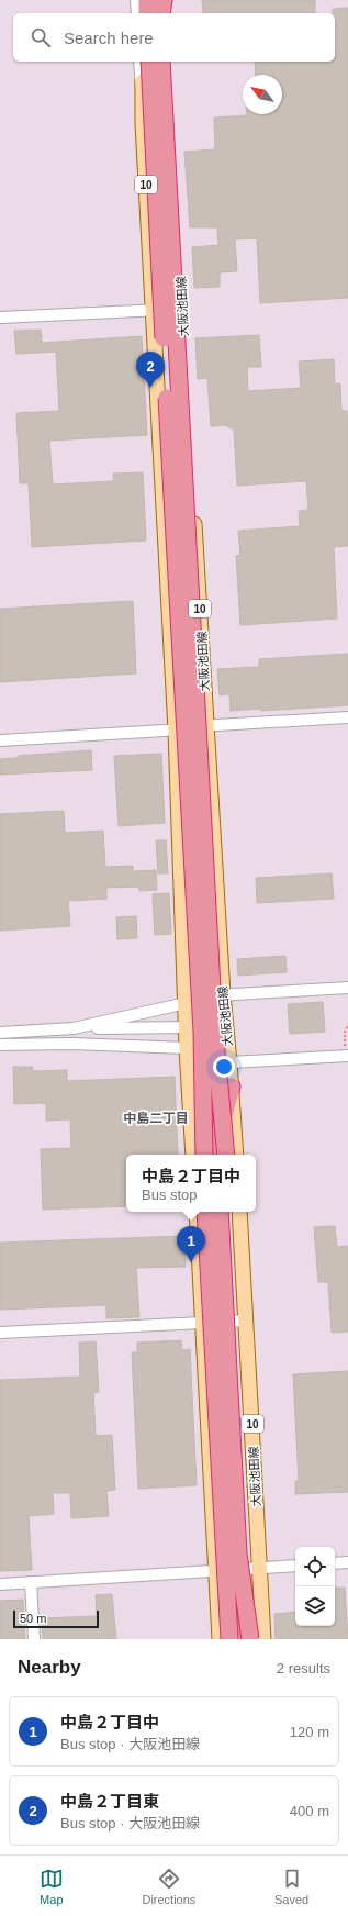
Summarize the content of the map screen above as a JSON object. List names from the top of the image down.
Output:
{
  "streets": {
    "main road": ["10", "大阪池田線"]
  },
  "districts": ["中島二丁目"],
  "scale_bar": "50 m",
  "north": "top left",
  "page": {
    "search": "Search here",
    "pins": ["2", "1"],
    "popup": ["中島２丁目中", "Bus stop"],
    "scale": "50 m",
    "heading": ["Nearby", "2 results"],
    "list": [
      {
        "mark": "1",
        "name": "中島２丁目中",
        "note": "Bus stop · 大阪池田線",
        "value": "120 m"
      },
      {
        "mark": "2",
        "name": "中島２丁目東",
        "note": "Bus stop · 大阪池田線",
        "value": "400 m"
      }
    ],
    "nav": ["Map", "Directions", "Saved"]
  }
}
